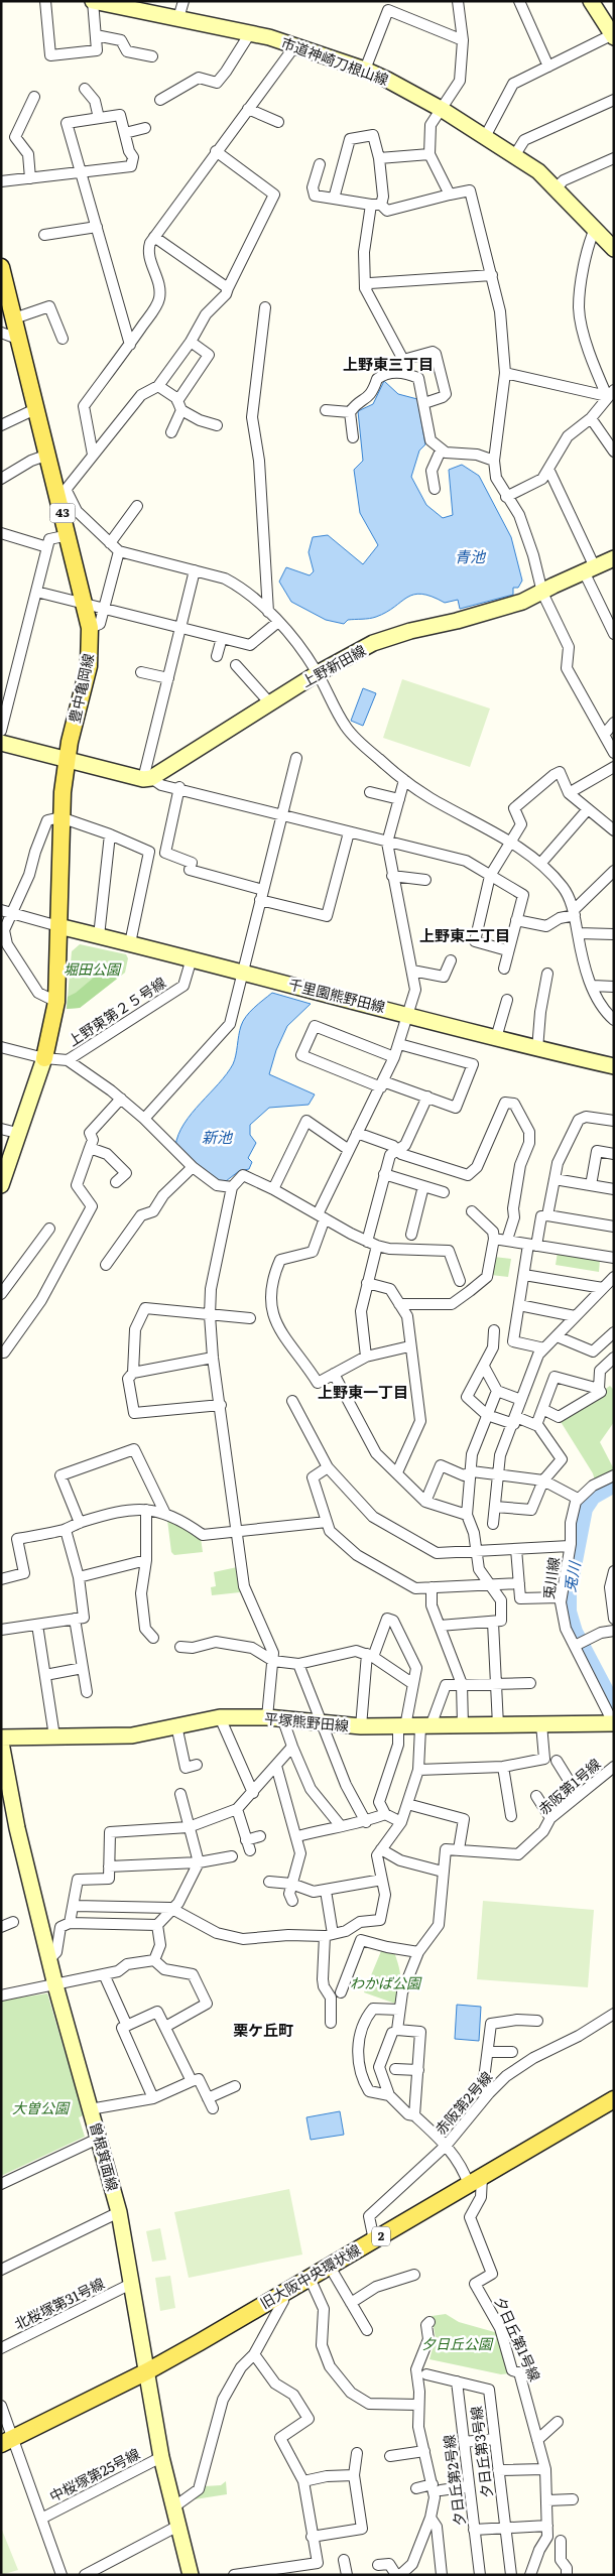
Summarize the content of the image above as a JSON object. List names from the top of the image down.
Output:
{
  "streets": {
    "main road": [
      "43",
      "豊中亀岡線",
      "2",
      "旧大阪中央環状線"
    ],
    "street": [
      "市道神崎刀根山線",
      "上野新田線",
      "千里園熊野田線",
      "上野東第２５号線",
      "兎川線",
      "平塚熊野田線",
      "赤阪第1号線",
      "赤阪第2号線",
      "曽根箕面線",
      "北桜塚第31号線",
      "夕日丘第1号線",
      "夕日丘第3号線",
      "中桜塚第25号線",
      "夕日丘第2号線"
    ]
  },
  "crossings": [
    ["豊中亀岡線", "千里園熊野田線"],
    ["千里園熊野田線", "上野東第２５号線"],
    ["兎川線", "平塚熊野田線"],
    ["赤阪第2号線", "旧大阪中央環状線"],
    ["曽根箕面線", "旧大阪中央環状線"],
    ["曽根箕面線", "北桜塚第31号線"],
    ["曽根箕面線", "中桜塚第25号線"],
    ["旧大阪中央環状線", "夕日丘第1号線"],
    ["夕日丘第3号線", "夕日丘第2号線"]
  ],
  "districts": [
    "上野東三丁目",
    "上野東二丁目",
    "上野東一丁目",
    "栗ケ丘町"
  ],
  "water": ["青池", "新池", "兎川"],
  "parks": [
    "堀田公園",
    "わかば公園",
    "大曽公園",
    "夕日丘公園"
  ]
}
